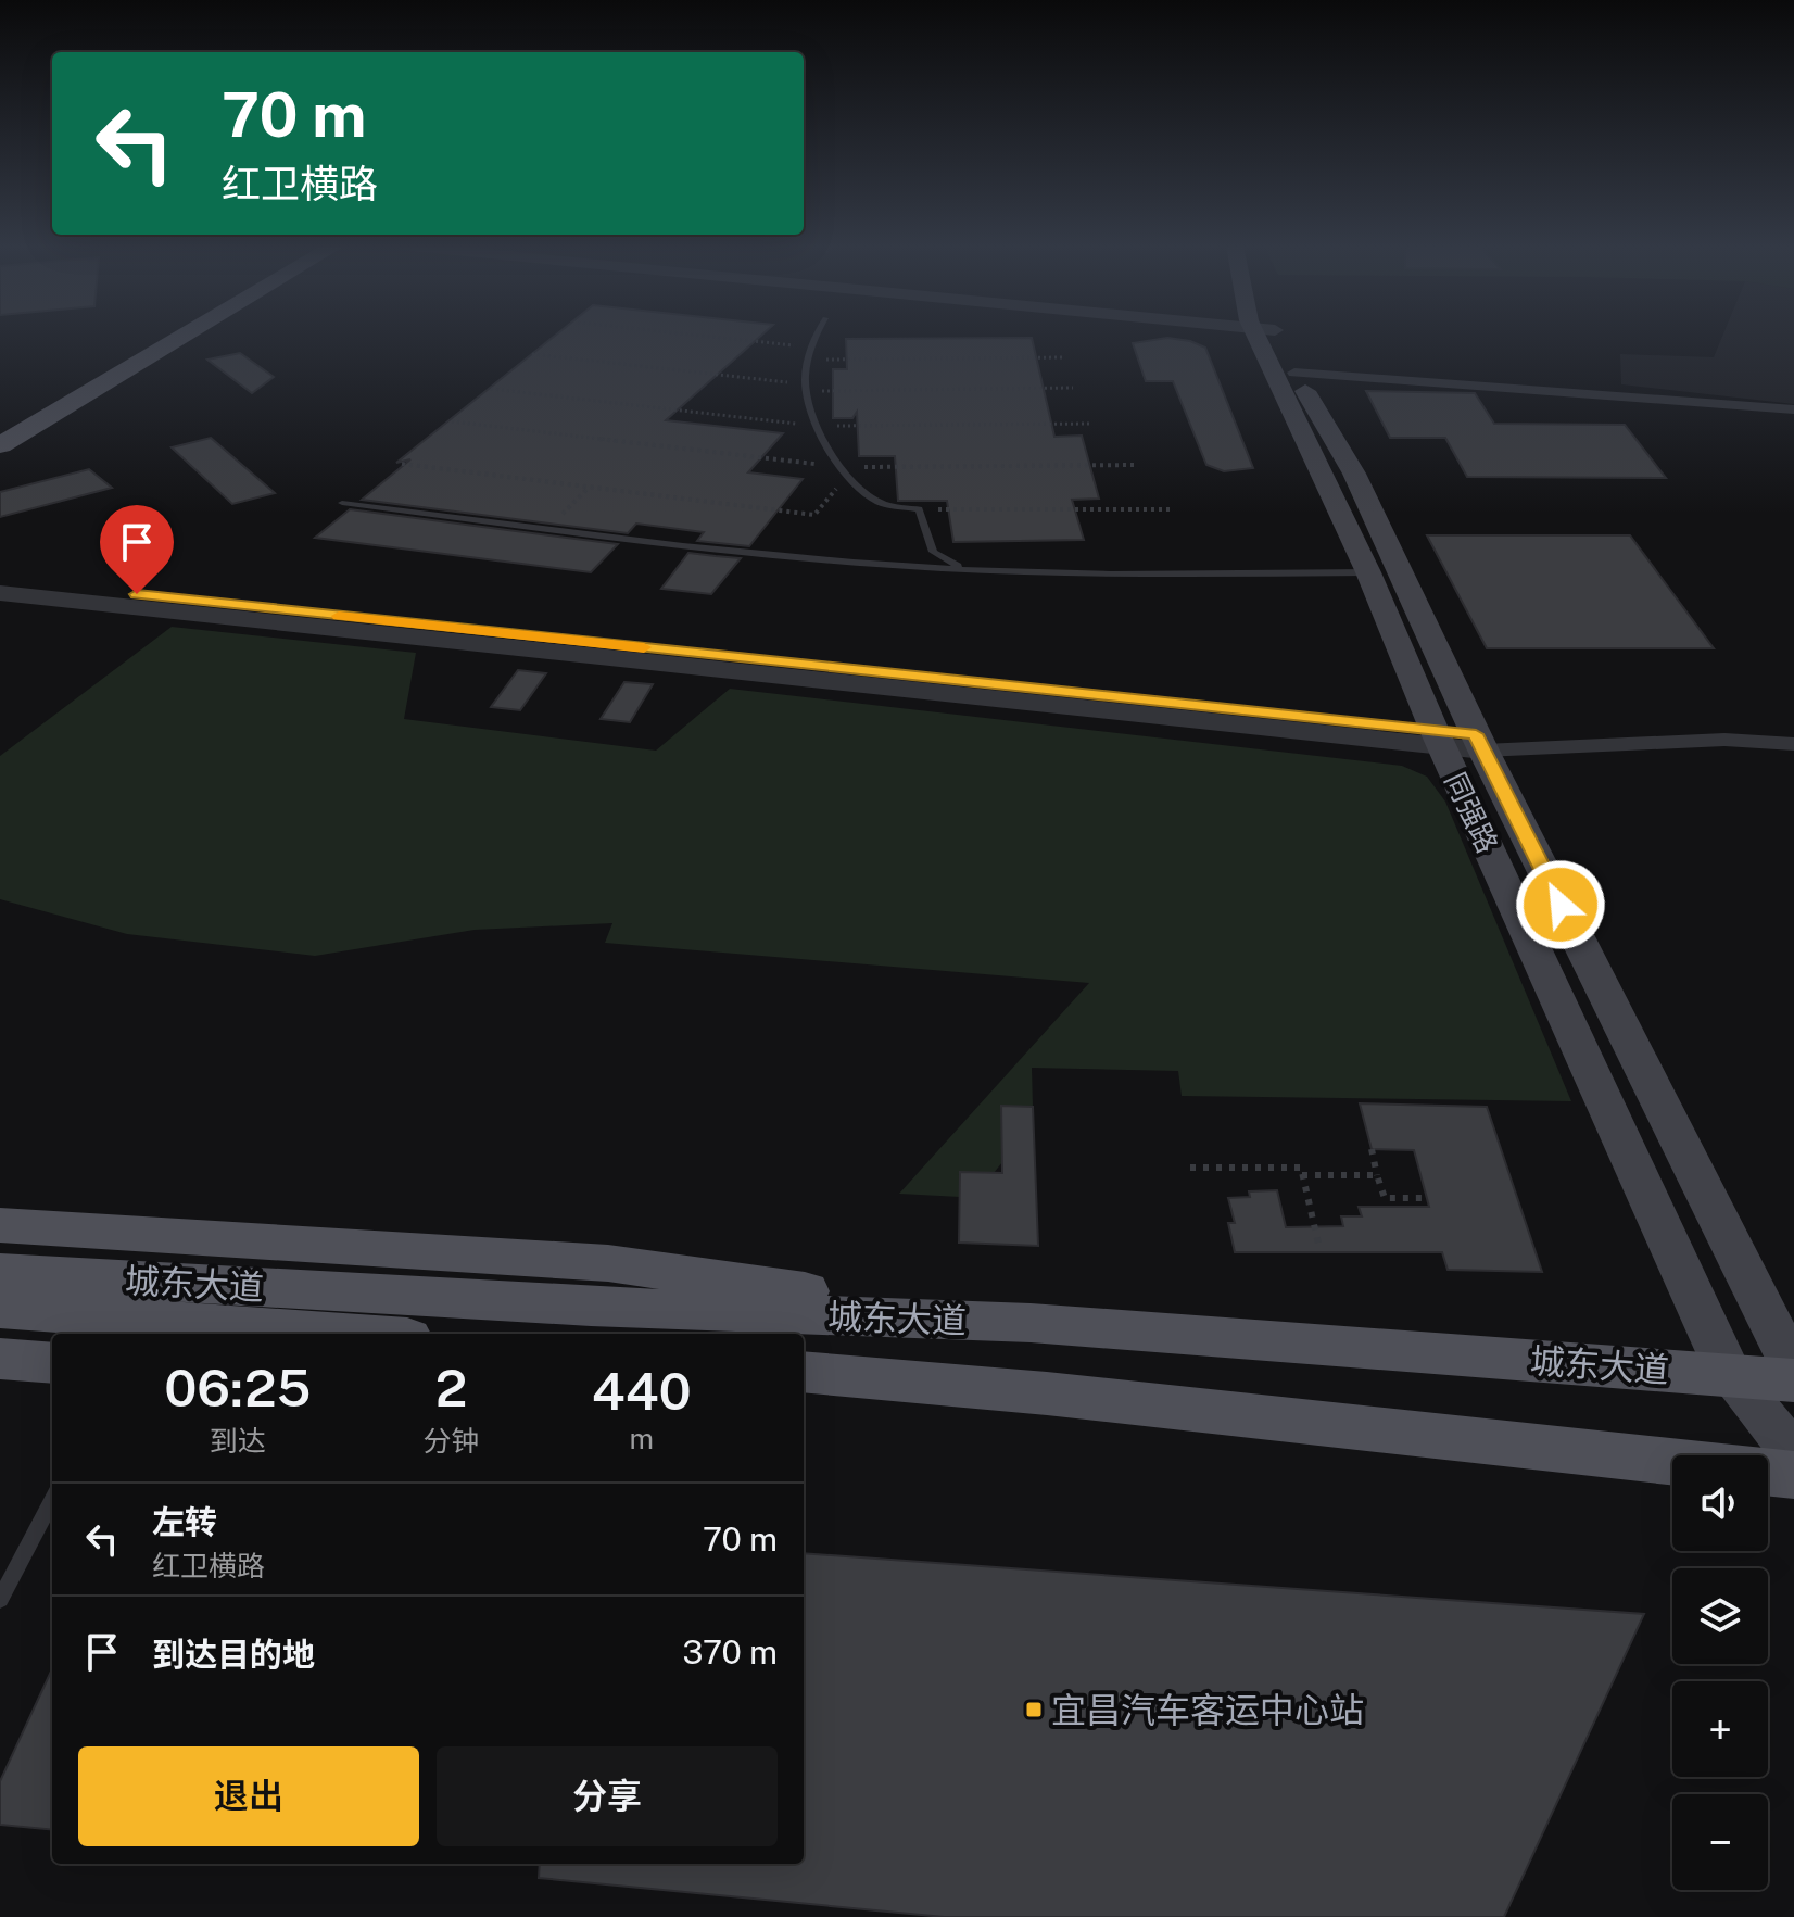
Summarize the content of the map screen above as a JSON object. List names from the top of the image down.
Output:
{
  "streets": {
    "main road": ["同强路", "城东大道"]
  },
  "crossings": [
    ["同强路", "城东大道"]
  ],
  "places": {
    "transit": ["宜昌汽车客运中心站"]
  },
  "page": {
    "turn": ["70 m", "红卫横路"],
    "eta": [
      "06:25",
      "到达",
      "2",
      "分钟",
      "440",
      "m"
    ],
    "map_buttons": ["+", "−"],
    "list": [
      {
        "name": "左转",
        "note": "红卫横路",
        "value": "70 m"
      },
      {
        "name": "到达目的地",
        "value": "370 m"
      }
    ],
    "buttons": ["退出", "分享"]
  }
}
